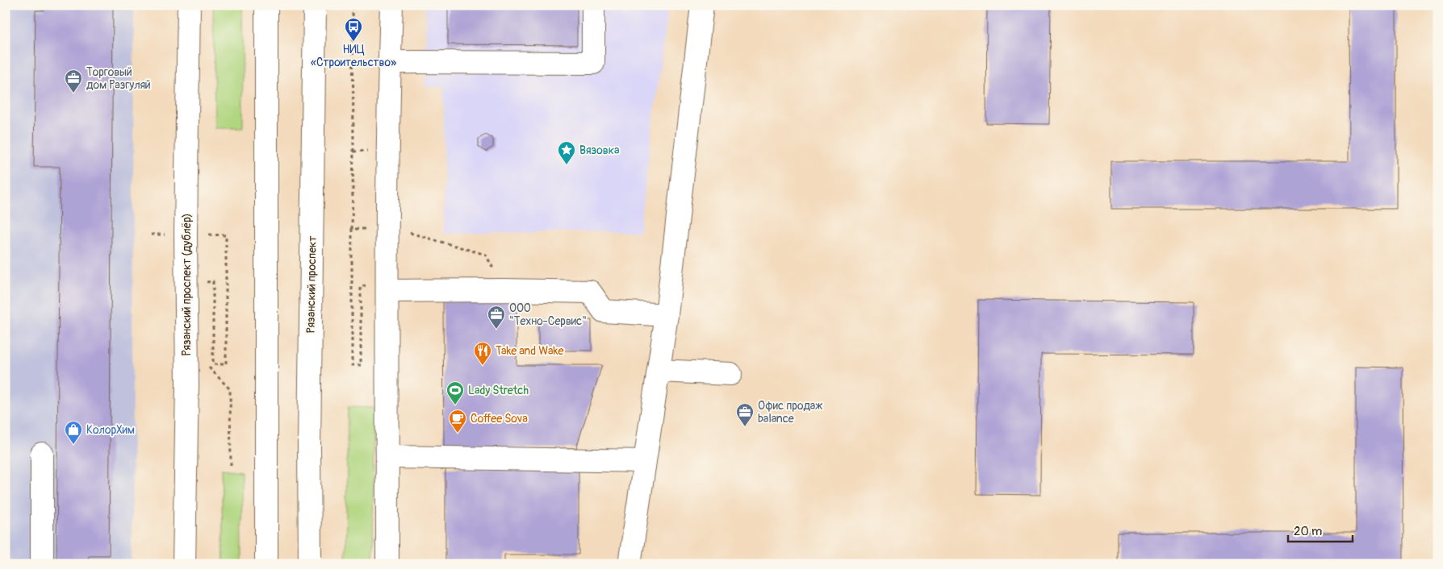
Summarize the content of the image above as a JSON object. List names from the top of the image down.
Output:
{
  "streets": {
    "street": ["Рязанский проспект (дублёр)", "Рязанский проспект"]
  },
  "places": {
    "bus stop": ["НИЦ «Строительство»"],
    "office": ["Торговый дом Разгуляй", "ООО \"Техно-Сервис\"", "Офис продаж balance"],
    "place": ["Вязовка"],
    "restaurant": ["Take and Wake"],
    "sports": ["Lady Stretch"],
    "cafe": ["Coffee Sova"],
    "shop": ["КолорХим"]
  },
  "scale_bar": "20 m"
}
